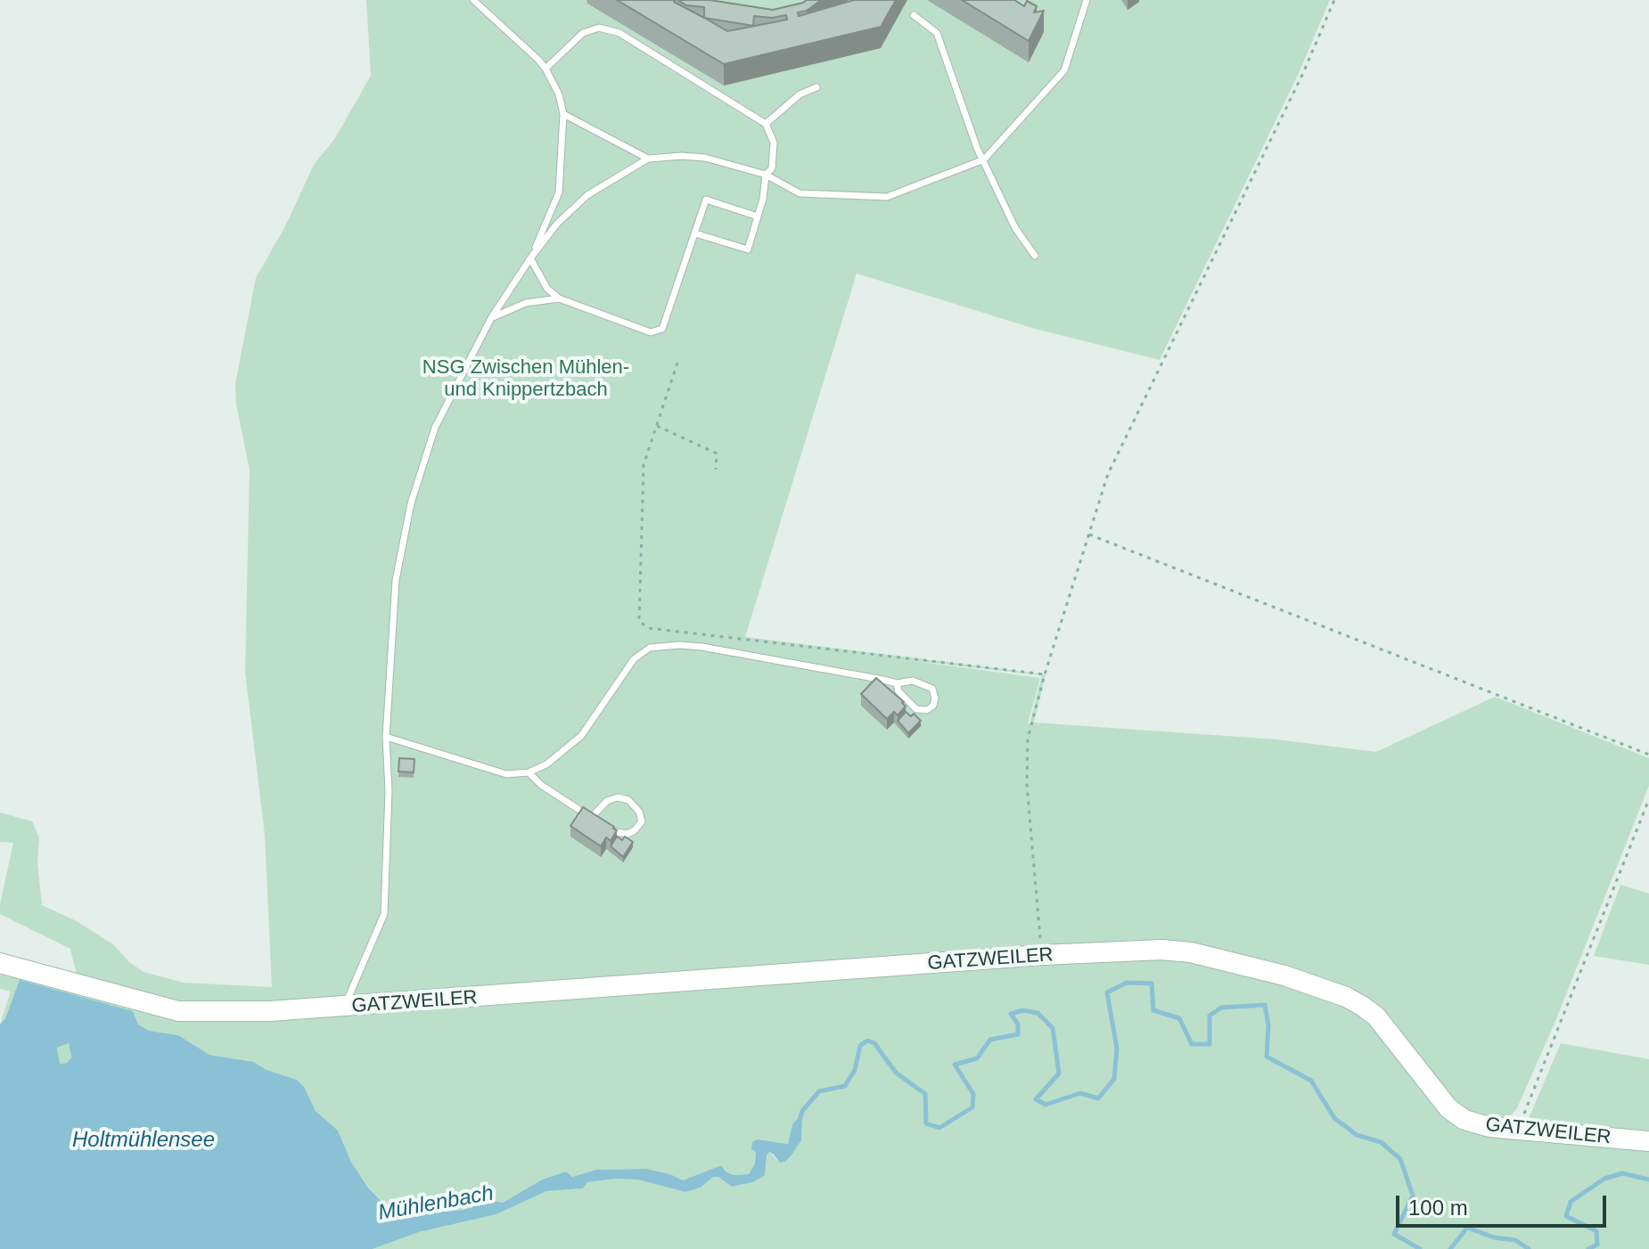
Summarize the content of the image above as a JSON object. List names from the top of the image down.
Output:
{
  "streets": {
    "street": ["GATZWEILER"]
  },
  "water": ["Holtmühlensee", "Mühlenbach"],
  "parks": ["NSG Zwischen Mühlen- und Knippertzbach"],
  "scale_bar": "100 m"
}
